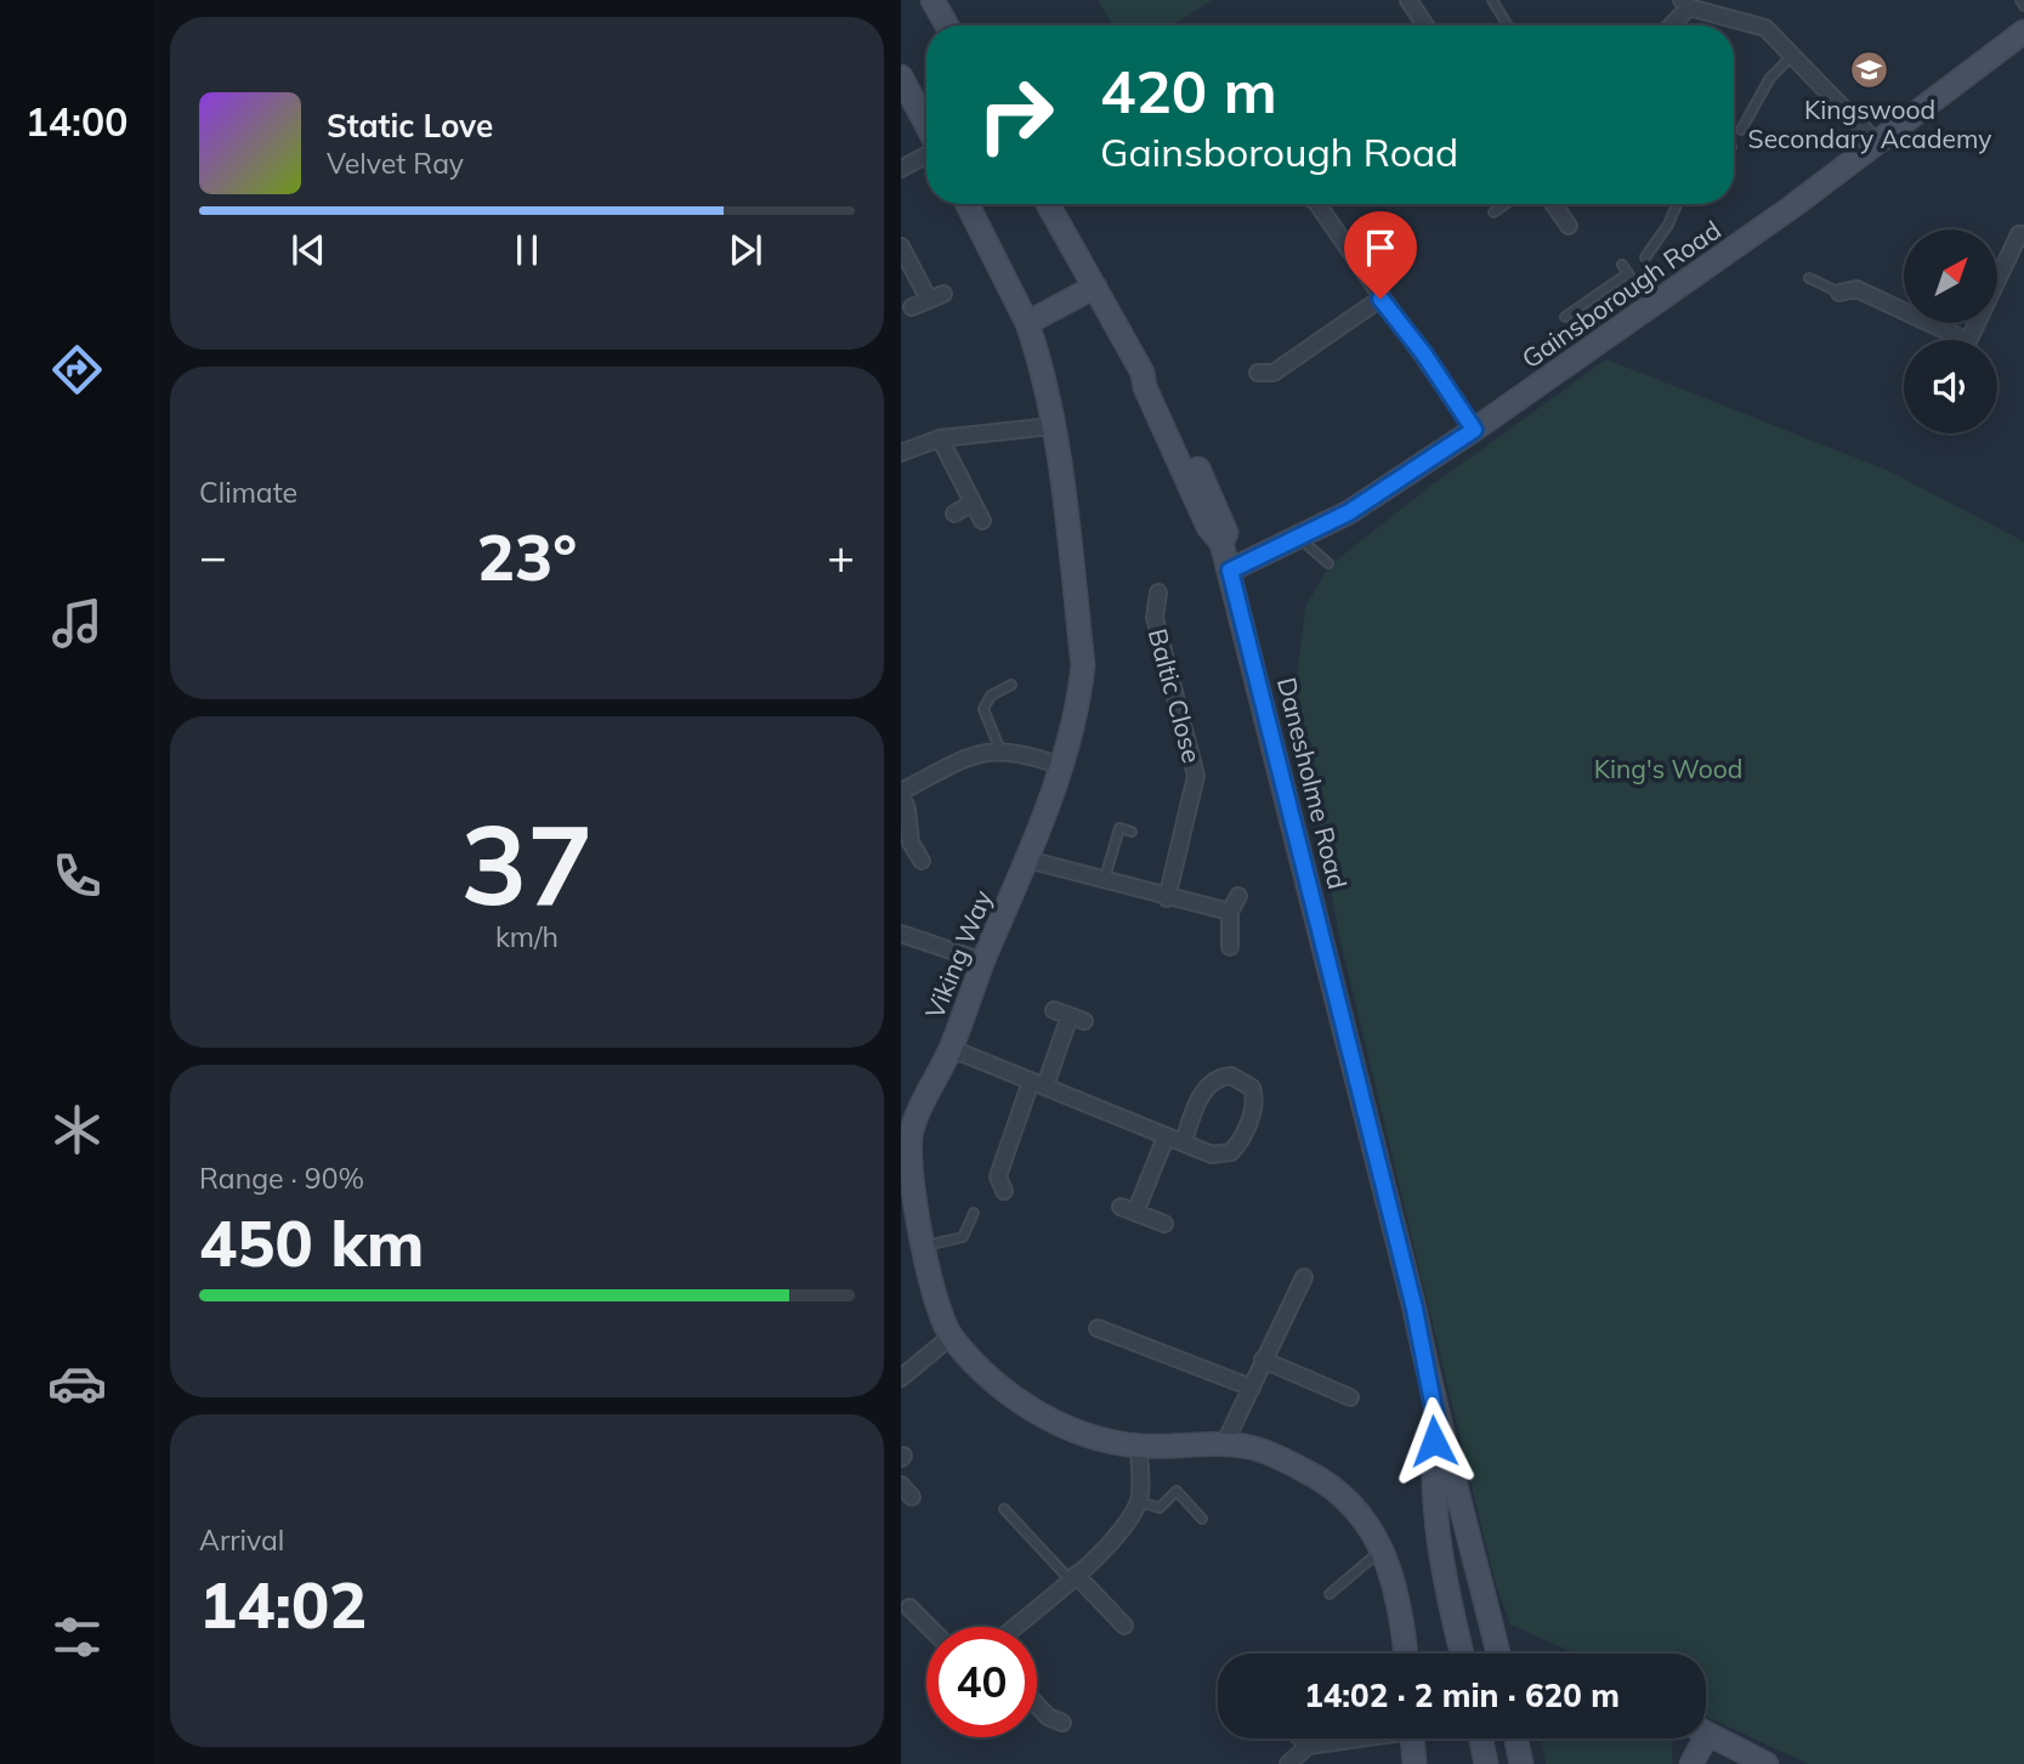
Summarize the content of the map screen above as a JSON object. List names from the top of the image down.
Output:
{
  "streets": {
    "street": [
      "Gainsborough Road",
      "Baltic Close",
      "Danesholme Road",
      "Viking Way"
    ]
  },
  "crossings": [
    ["Gainsborough Road", "Danesholme Road"]
  ],
  "parks": ["King's Wood"],
  "places": {
    "school or university": ["Kingswood Secondary Academy"]
  },
  "north": "top right",
  "page": {
    "tabs": "14:00",
    "turn": ["420 m", "Gainsborough Road"],
    "song": ["Static Love", "Velvet Ray"],
    "tile": [
      "Climate",
      ["37", "km/h"],
      ["Range · 90%", "450 km"],
      ["Arrival", "14:02"]
    ],
    "heat": ["−", "23°", "+"],
    "limit": "40",
    "trip": "14:02 · 2 min · 620 m"
  }
}
